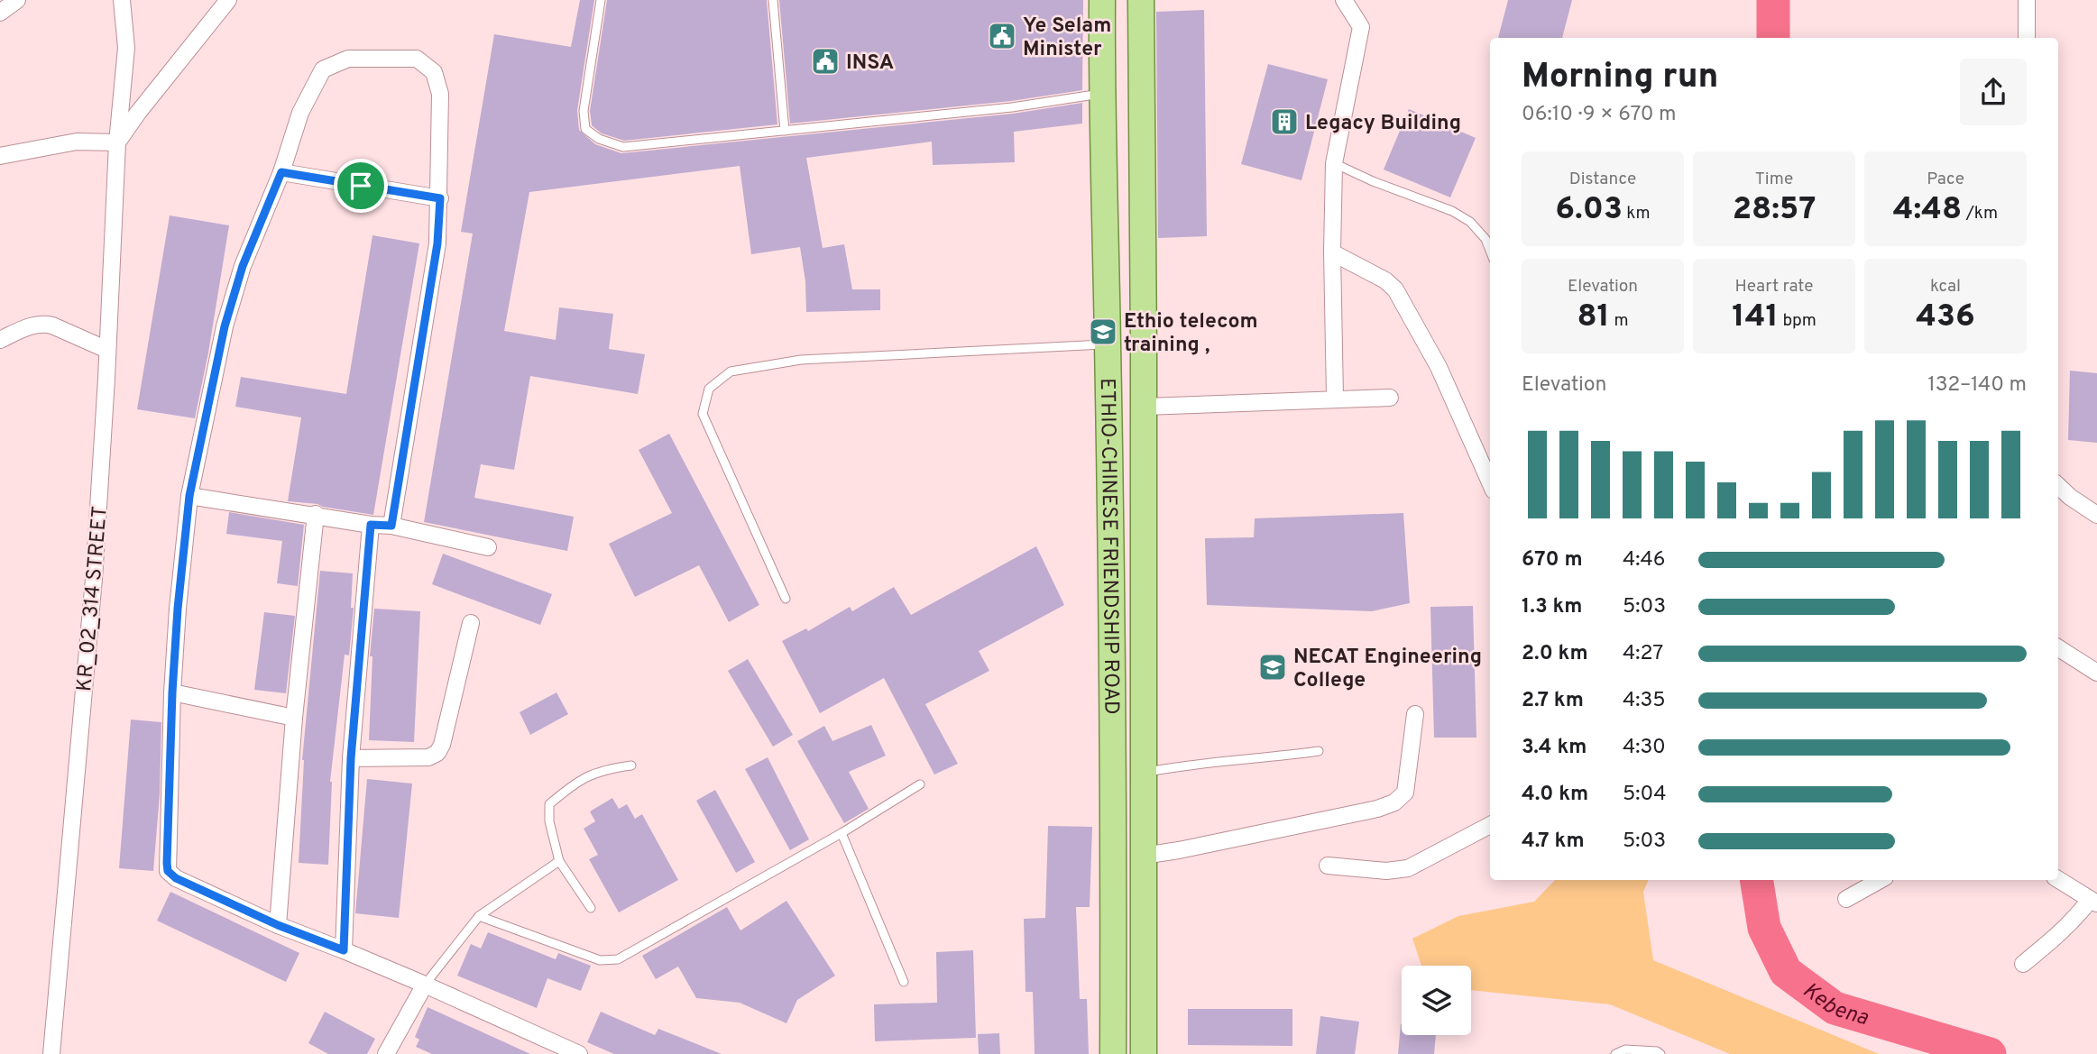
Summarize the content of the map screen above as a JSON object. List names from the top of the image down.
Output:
{
  "streets": {
    "main road": ["ETHIO-CHINESE FRIENDSHIP ROAD"],
    "street": ["KR_02_314 STREET"]
  },
  "water": ["Kebena"],
  "places": {
    "public building": ["Ye Selam Minister", "INSA"],
    "building": ["Legacy Building"],
    "school or university": ["Ethio telecom training ,", "NECAT Engineering College"]
  },
  "page": {
    "heading": ["Morning run", "06:10 · 9 × 670 m"],
    "stats": [
      ["Distance", "6.03 km"],
      ["Time", "28:57"],
      ["Pace", "4:48 /km"],
      ["Elevation", "81 m"],
      ["Heart rate", "141 bpm"],
      ["kcal", "436"]
    ],
    "chart": ["Elevation", "132–140 m"],
    "list": [
      {
        "name": "670 m",
        "note": "4:46"
      },
      {
        "name": "1.3 km",
        "note": "5:03"
      },
      {
        "name": "2.0 km",
        "note": "4:27"
      },
      {
        "name": "2.7 km",
        "note": "4:35"
      },
      {
        "name": "3.4 km",
        "note": "4:30"
      },
      {
        "name": "4.0 km",
        "note": "5:04"
      },
      {
        "name": "4.7 km",
        "note": "5:03"
      }
    ]
  }
}
